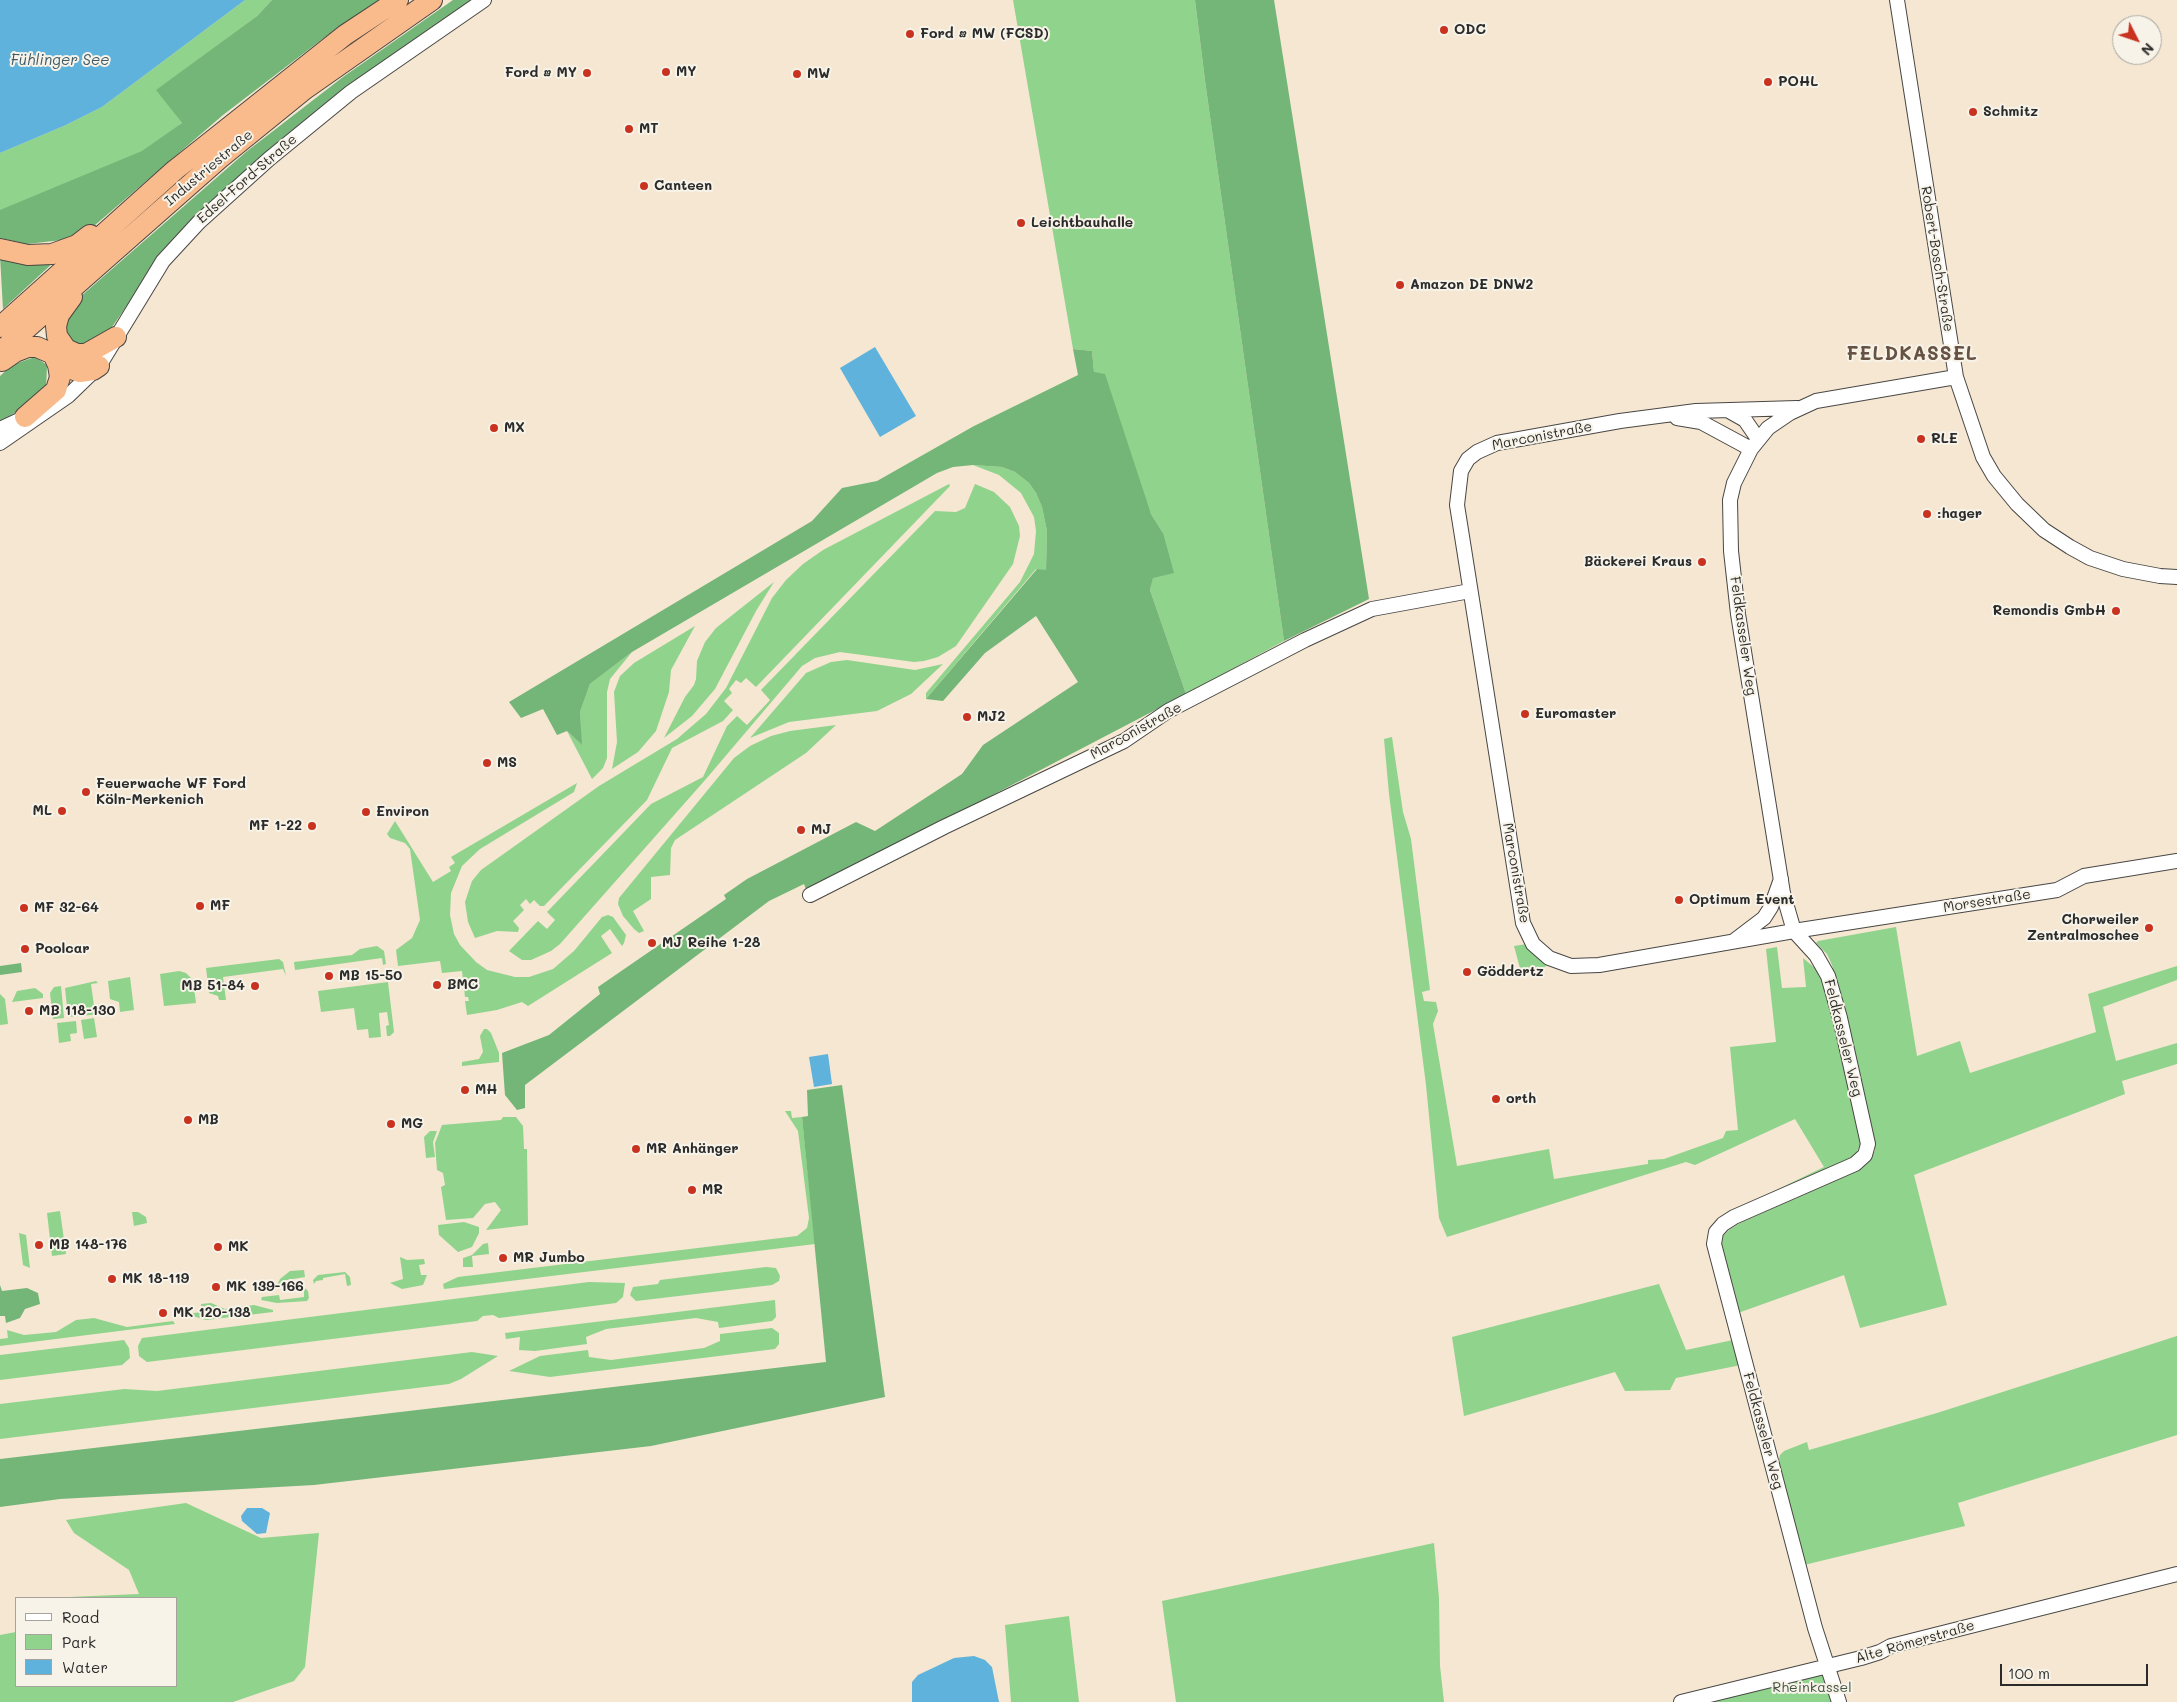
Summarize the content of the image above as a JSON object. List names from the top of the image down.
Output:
{
  "streets": {
    "highway": ["Industriestraße"],
    "street": [
      "Edsel-Ford-Straße",
      "Robert-Bosch-Straße",
      "Marconistraße",
      "Feldkasseler Weg",
      "Morsestraße",
      "Alte Römerstraße"
    ]
  },
  "crossings": [
    ["Robert-Bosch-Straße", "Feldkasseler Weg"],
    ["Marconistraße", "Feldkasseler Weg"],
    ["Marconistraße", "Morsestraße"],
    ["Feldkasseler Weg", "Morsestraße"],
    ["Feldkasseler Weg", "Alte Römerstraße"]
  ],
  "districts": ["FELDKASSEL"],
  "water": ["Fühlinger See"],
  "parks": ["Rheinkassel"],
  "places": [
    "ODC",
    "Ford • MW (FCSD)",
    "MY",
    "Ford • MY",
    "MW",
    "POHL",
    "Schmitz",
    "MT",
    "Canteen",
    "Leichtbauhalle",
    "Amazon DE DNW2",
    "MX",
    "RLE",
    ":hager",
    "Bäckerei Kraus",
    "Remondis GmbH",
    "Euromaster",
    "MJ2",
    "MS",
    "Feuerwache WF Ford Köln-Merkenich",
    "ML",
    "Environ",
    "MF 1-22",
    "MJ",
    "Optimum Event",
    "MF",
    "MF 32-64",
    "Chorweiler Zentralmoschee",
    "MJ Reihe 1-28",
    "Poolcar",
    "Göddertz",
    "MB 15-50",
    "BMC",
    "MB 51-84",
    "MB 118-130",
    "MH",
    "orth",
    "MB",
    "MG",
    "MR Anhänger",
    "MR",
    "MB 148-176",
    "MK",
    "MR Jumbo",
    "MK 18-119",
    "MK 139-166",
    "MK 120-138"
  ],
  "legend": ["Road", "Park", "Water"],
  "scale_bar": "100 m",
  "north": "bottom right"
}
